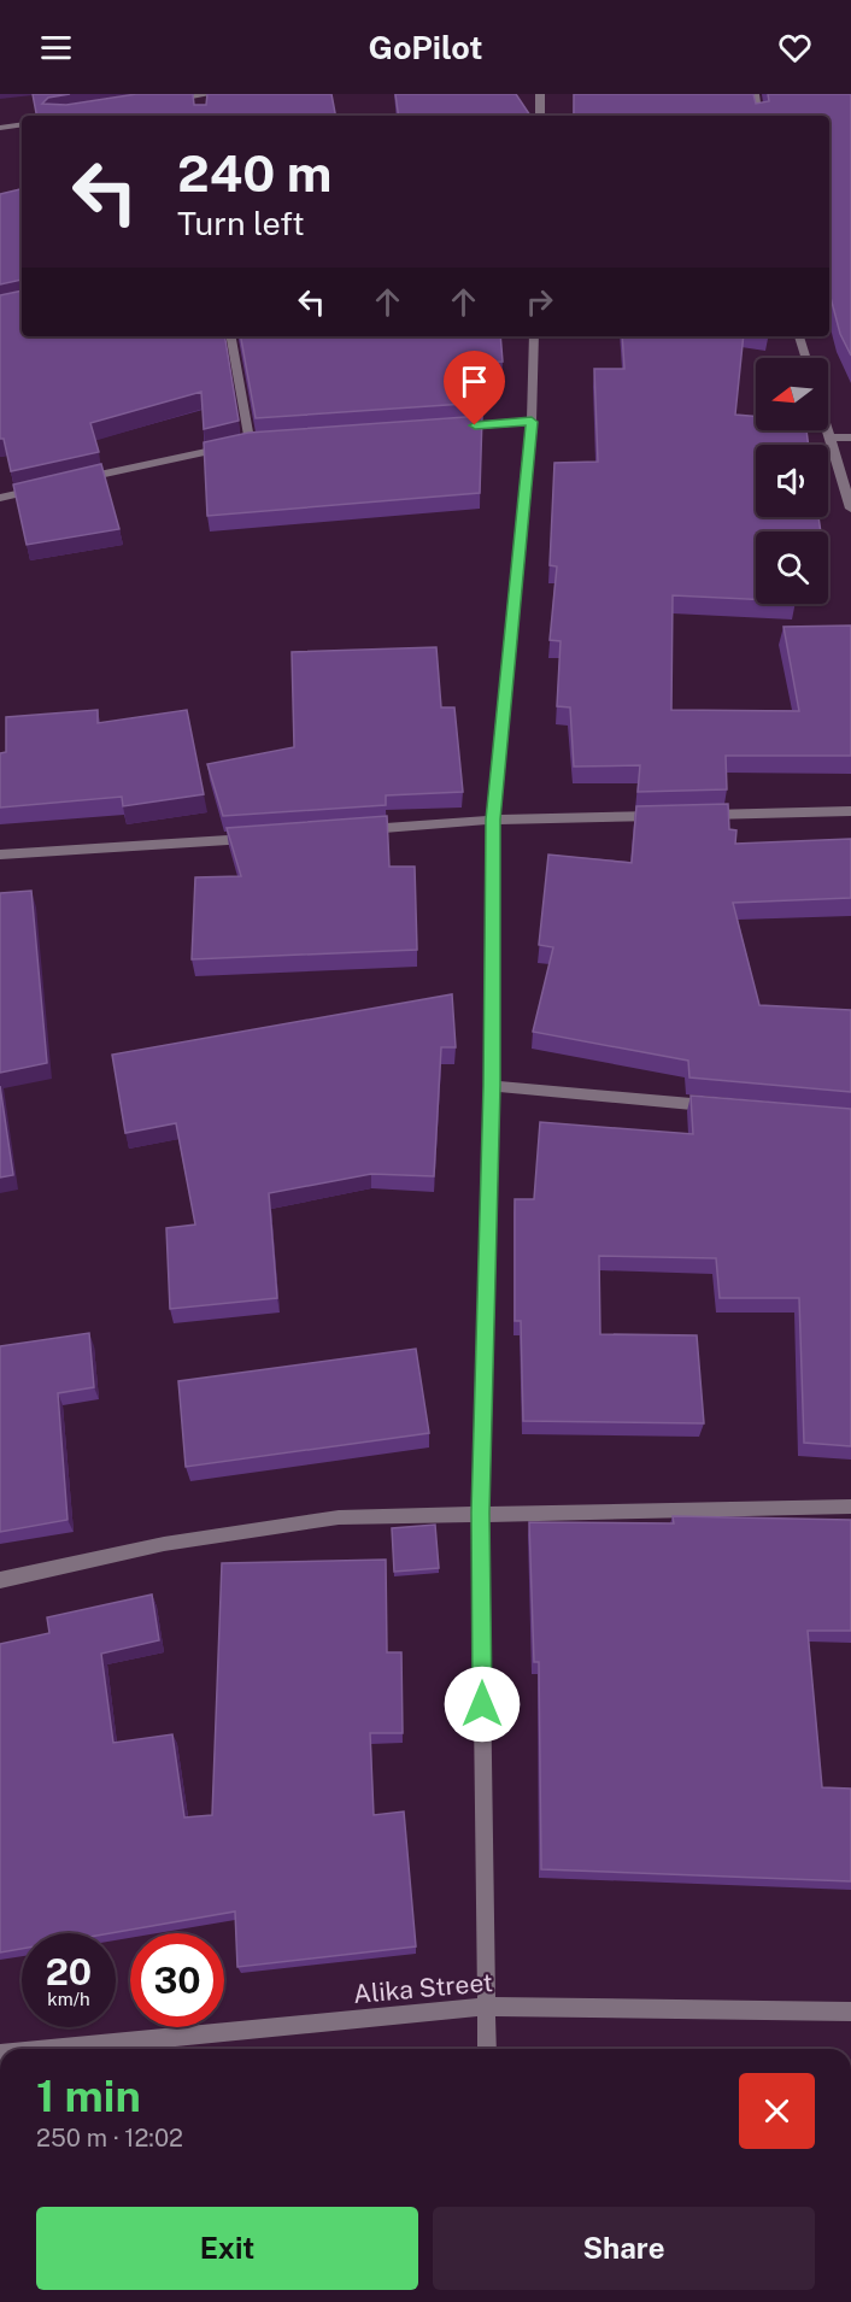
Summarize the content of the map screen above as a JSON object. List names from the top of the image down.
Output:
{
  "streets": {
    "street": ["Alika Street"]
  },
  "north": "left",
  "page": {
    "header": "GoPilot",
    "turn": ["240 m", "Turn left"],
    "speed": "20 km/h",
    "limit": "30",
    "heading": ["1 min", "250 m · 12:02"],
    "buttons": ["Exit", "Share"]
  }
}
